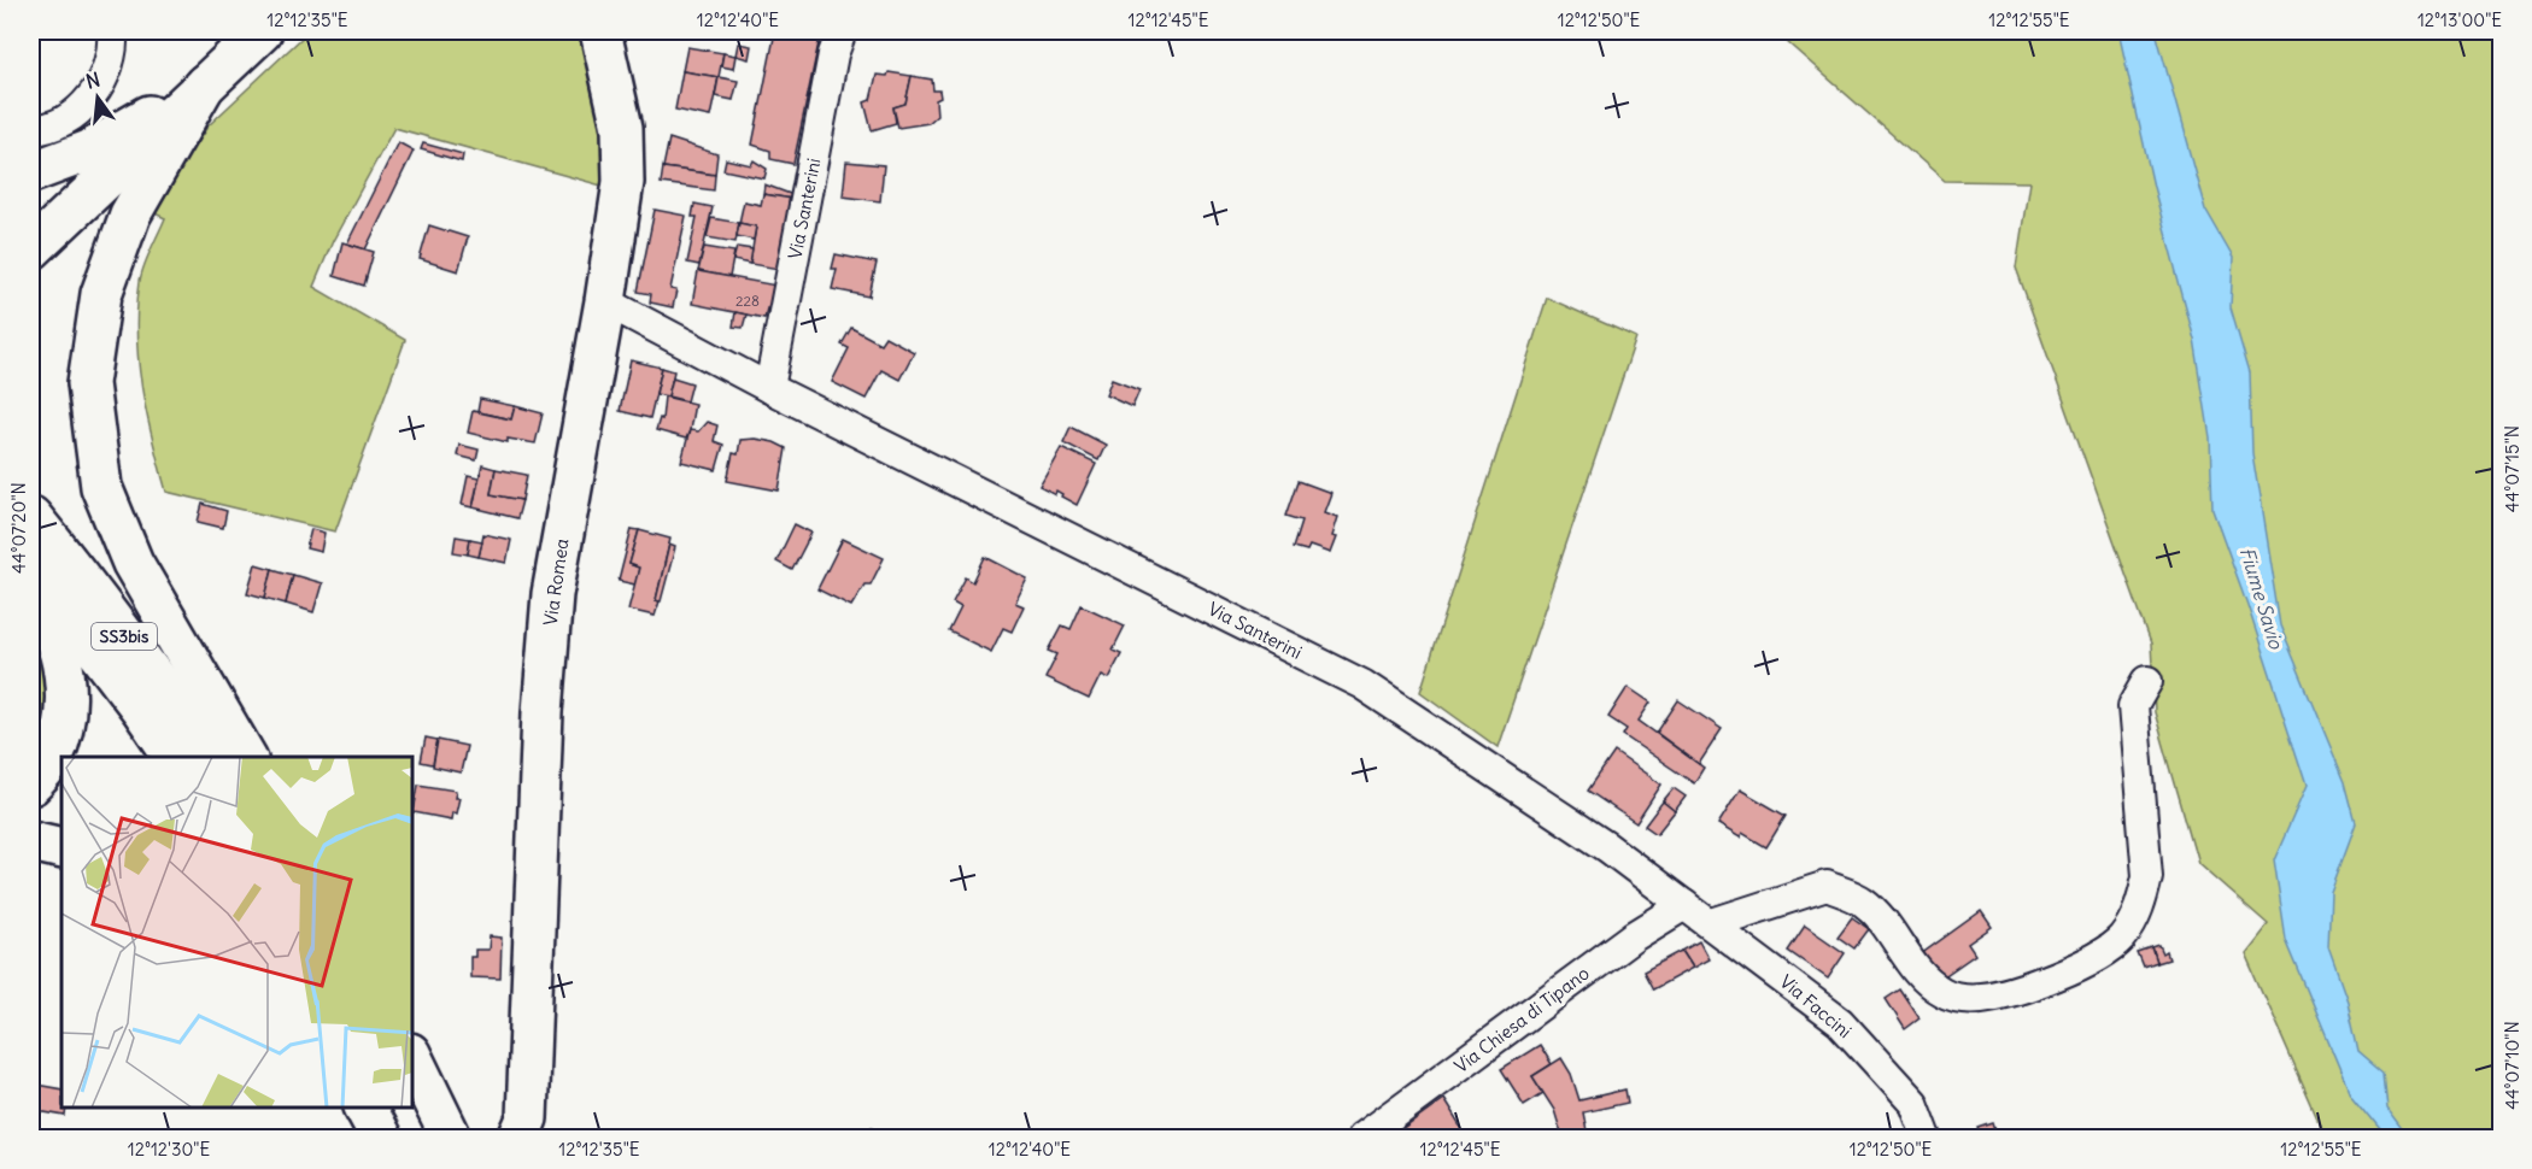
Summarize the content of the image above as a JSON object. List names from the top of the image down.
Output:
{
  "streets": {
    "main road": ["Via Romea", "SS3bis"],
    "street": ["Via Santerini", "Via Faccini", "Via Chiesa di Tipano"]
  },
  "crossings": [
    ["Via Santerini", "Via Romea"],
    ["Via Santerini", "Via Faccini"],
    ["Via Santerini", "Via Chiesa di Tipano"]
  ],
  "water": ["Fiume Savio"],
  "house_numbers": ["228"],
  "north": "top",
  "coordinates": [
    "12°12'35\"E",
    "12°12'40\"E",
    "12°12'45\"E",
    "12°12'50\"E",
    "12°12'55\"E",
    "12°13'00\"E",
    "44°07'15\"N",
    "44°07'20\"N",
    "44°07'10\"N",
    "12°12'30\"E"
  ]
}
